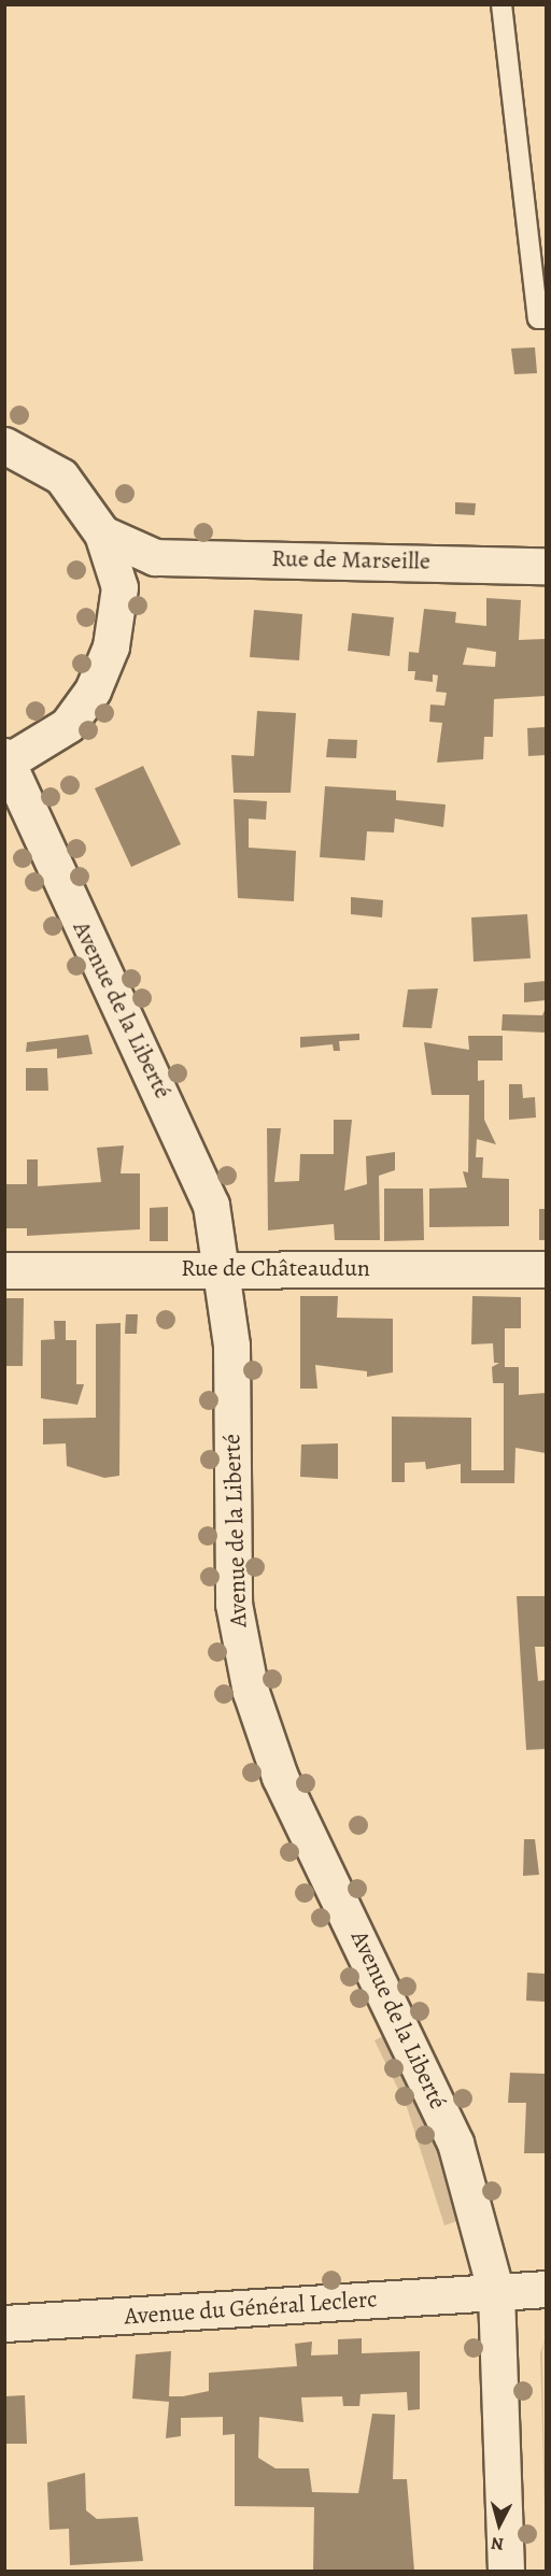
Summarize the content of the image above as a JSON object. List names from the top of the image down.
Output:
{
  "streets": {
    "street": [
      "Rue de Marseille",
      "Avenue de la Liberté",
      "Rue de Châteaudun",
      "Avenue du Général Leclerc"
    ]
  },
  "crossings": [
    ["Avenue de la Liberté", "Rue de Châteaudun"],
    ["Avenue de la Liberté", "Avenue du Général Leclerc"]
  ],
  "north": "bottom"
}
